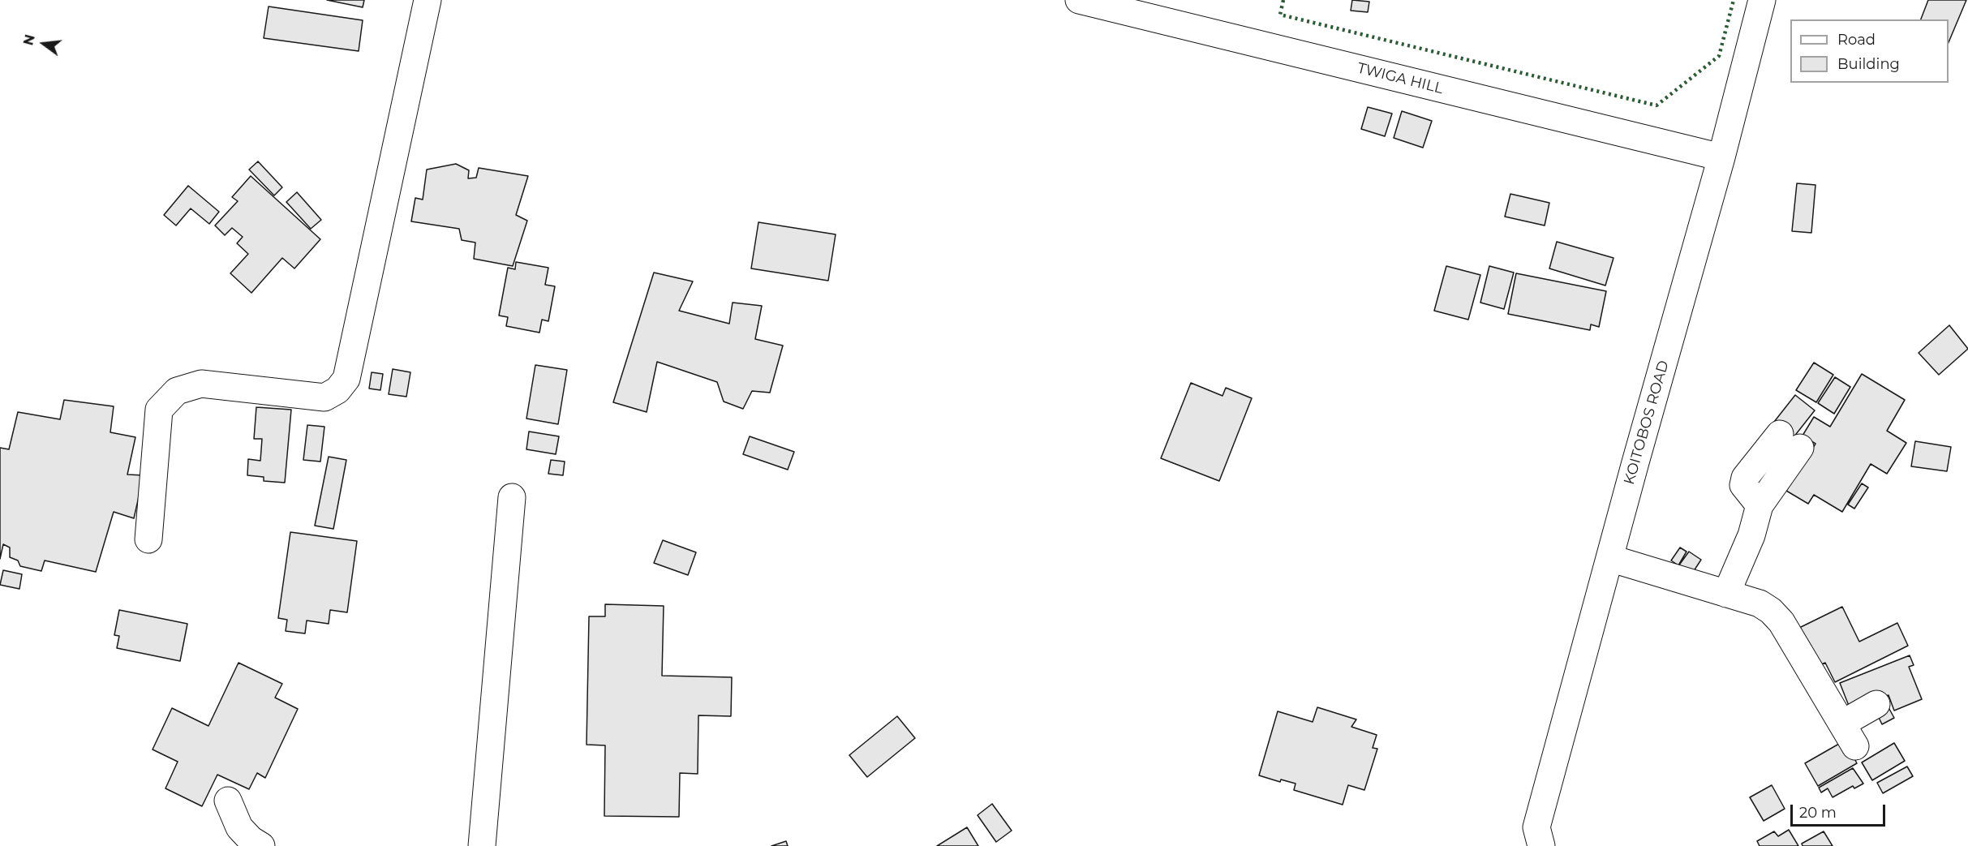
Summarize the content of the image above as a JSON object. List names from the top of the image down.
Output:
{
  "streets": {
    "street": ["TWIGA HILL", "KOITOBOS ROAD"]
  },
  "crossings": [
    ["TWIGA HILL", "KOITOBOS ROAD"]
  ],
  "legend": ["Road", "Building"],
  "scale_bar": "20 m",
  "north": "left"
}
